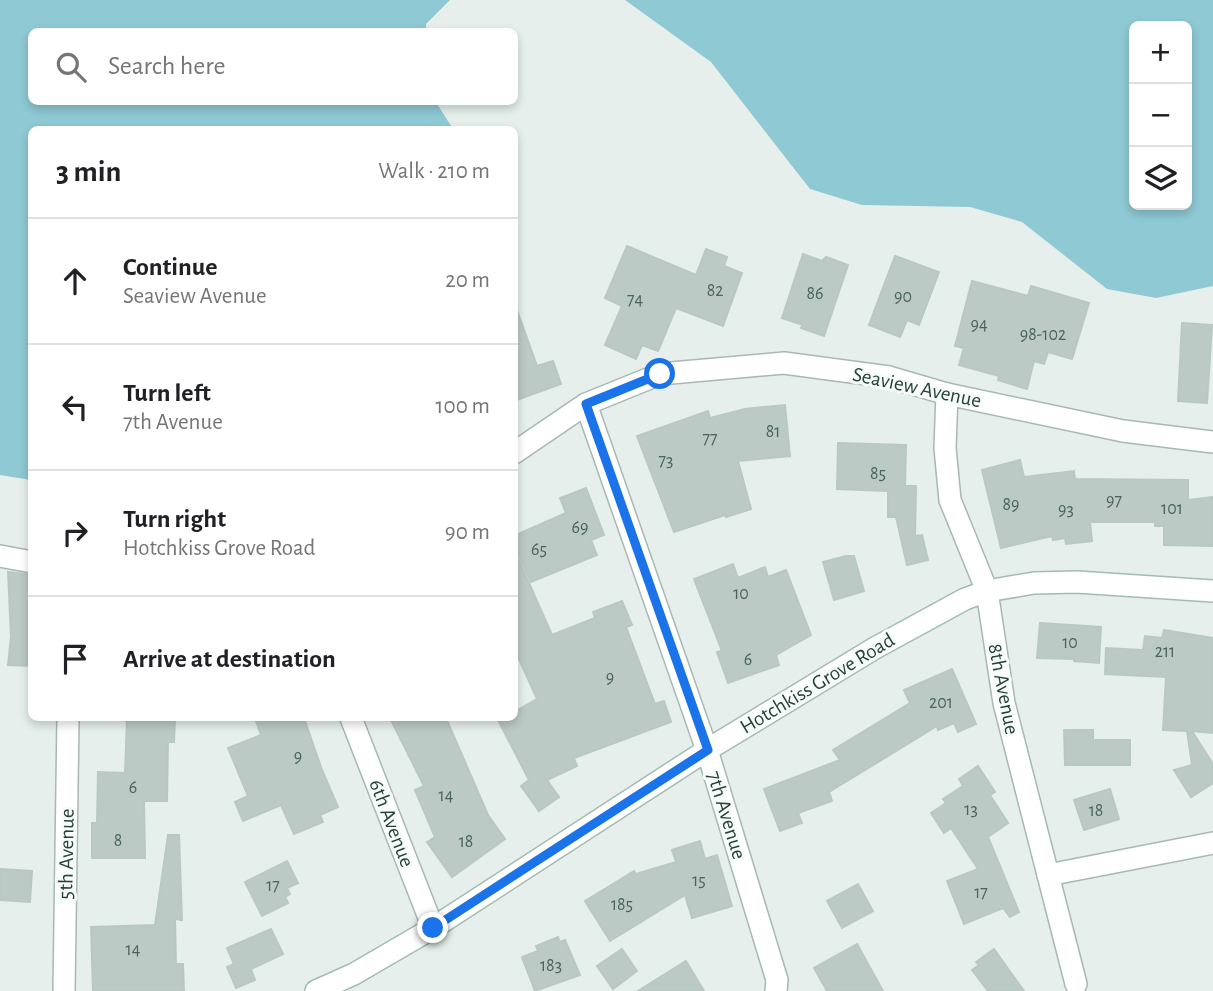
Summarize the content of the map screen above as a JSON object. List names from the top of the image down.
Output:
{
  "streets": {
    "street": [
      "Seaview Avenue",
      "Hotchkiss Grove Road",
      "8th Avenue",
      "7th Avenue",
      "6th Avenue",
      "5th Avenue"
    ]
  },
  "crossings": [
    ["Seaview Avenue", "8th Avenue"],
    ["Seaview Avenue", "7th Avenue"],
    ["Hotchkiss Grove Road", "8th Avenue"],
    ["Hotchkiss Grove Road", "7th Avenue"],
    ["Hotchkiss Grove Road", "6th Avenue"]
  ],
  "house_numbers": [
    "82",
    "86",
    "90",
    "74",
    "94",
    "98-102",
    "81",
    "77",
    "73",
    "85",
    "97",
    "89",
    "101",
    "93",
    "69",
    "65",
    "10",
    "10",
    "211",
    "6",
    "9",
    "201",
    "9",
    "6",
    "14",
    "13",
    "18",
    "8",
    "18",
    "15",
    "17",
    "17",
    "185",
    "14",
    "183"
  ],
  "page": {
    "map_buttons": ["+", "−"],
    "search": "Search here",
    "heading": ["3 min", "Walk · 210 m"],
    "list": [
      ["Continue", "Seaview Avenue", "20 m"],
      ["Turn left", "7th Avenue", "100 m"],
      ["Turn right", "Hotchkiss Grove Road", "90 m"],
      "Arrive at destination"
    ]
  }
}
